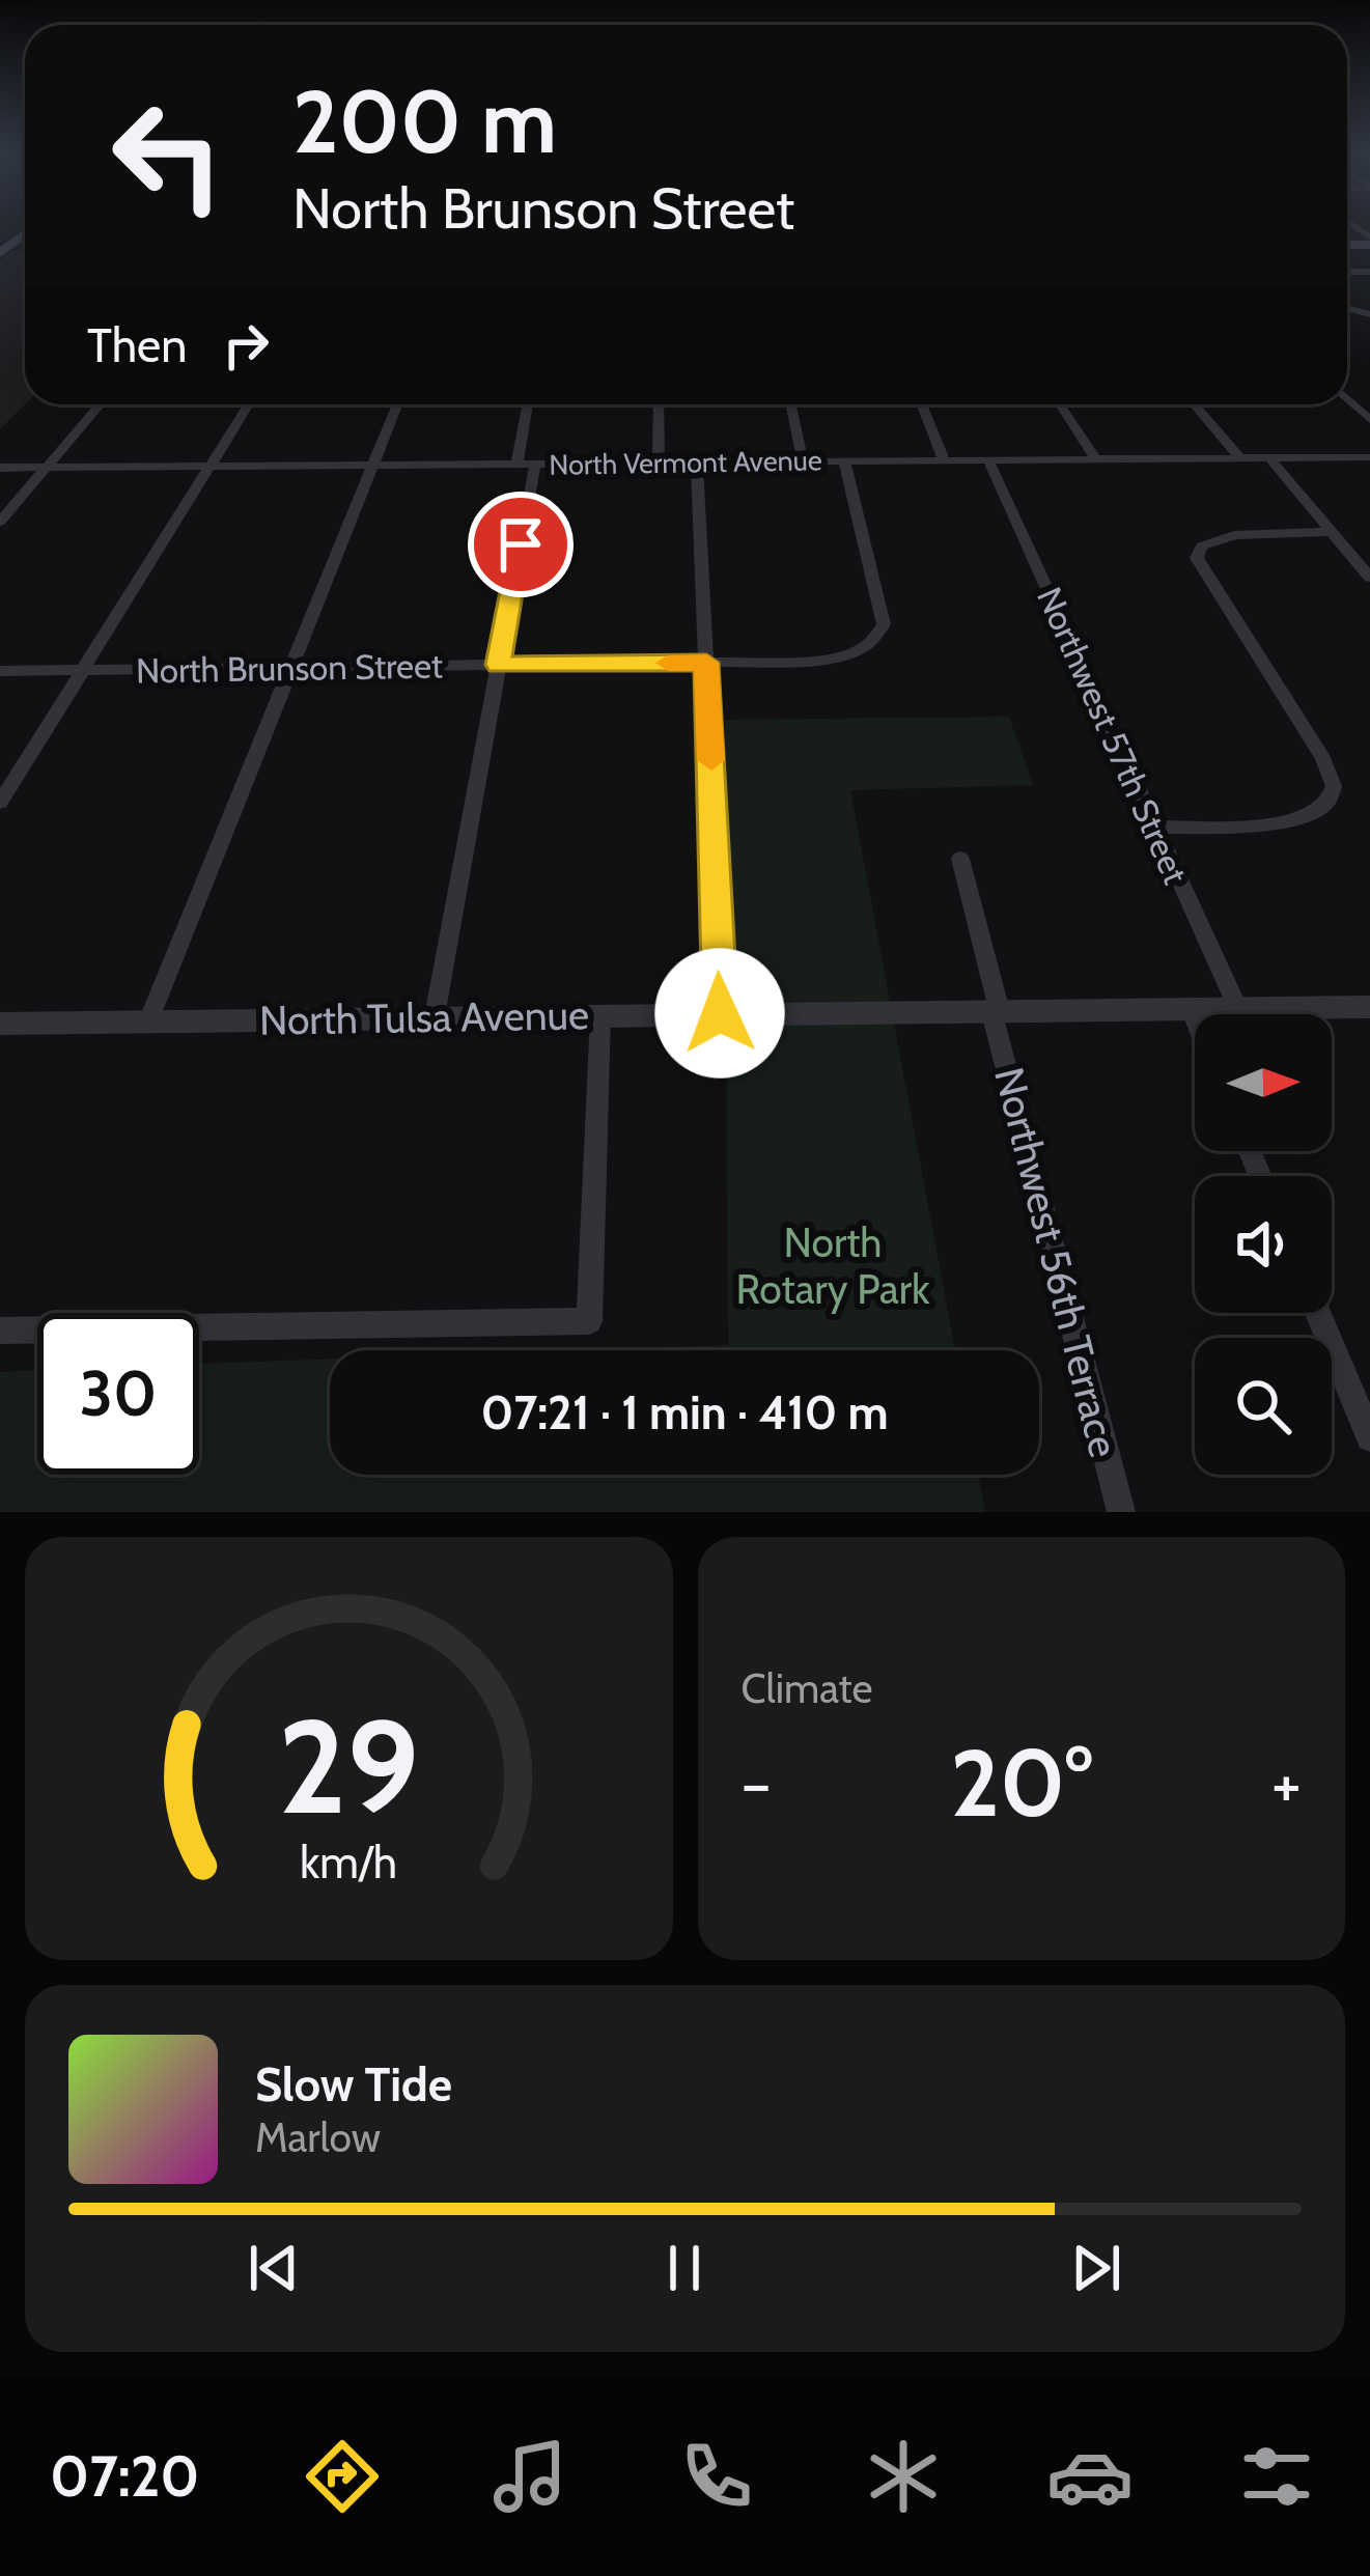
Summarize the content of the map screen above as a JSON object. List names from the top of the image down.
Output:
{
  "streets": {
    "street": [
      "North Vermont Avenue",
      "North Brunson Street",
      "Northwest 57th Street",
      "North Tulsa Avenue",
      "Northwest 56th Terrace"
    ]
  },
  "crossings": [
    ["North Vermont Avenue", "North Brunson Street"],
    ["North Vermont Avenue", "Northwest 57th Street"],
    ["Northwest 57th Street", "North Tulsa Avenue"],
    ["North Tulsa Avenue", "Northwest 56th Terrace"]
  ],
  "parks": ["North Rotary Park"],
  "north": "right",
  "page": {
    "turn": ["200 m", "North Brunson Street"],
    "then": "Then",
    "limit": "30",
    "trip": "07:21 · 1 min · 410 m",
    "tile": "Climate",
    "heat": ["−", "20°", "+"],
    "song": ["Slow Tide", "Marlow"],
    "tabs": "07:20",
    "gauge": ["29", "km/h"]
  }
}
